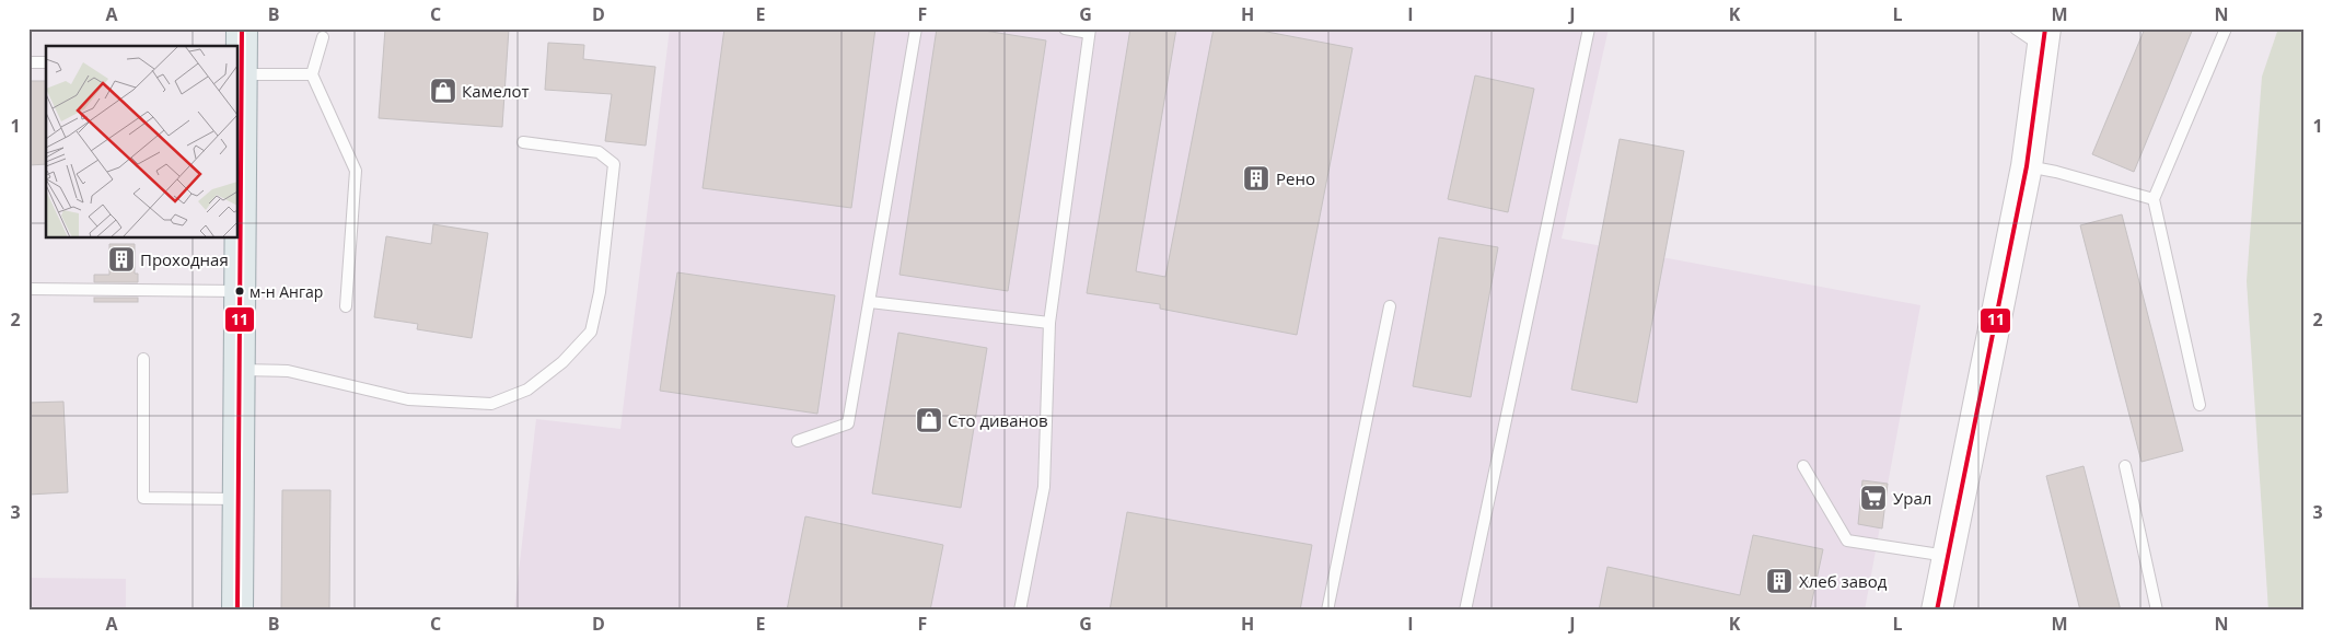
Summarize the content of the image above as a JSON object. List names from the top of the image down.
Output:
{
  "places": {
    "shop": ["Камелот", "Сто диванов"],
    "building": ["Рено", "Проходная", "Хлеб завод"],
    "other": ["м-н Ангар"],
    "supermarket": ["Урал"]
  },
  "lines": ["transit line 11"],
  "grid": {
    "columns": [
      "A",
      "B",
      "C",
      "D",
      "E",
      "F",
      "G",
      "H",
      "I",
      "J",
      "K",
      "L",
      "M",
      "N"
    ],
    "rows": ["1", "2", "3"]
  }
}
